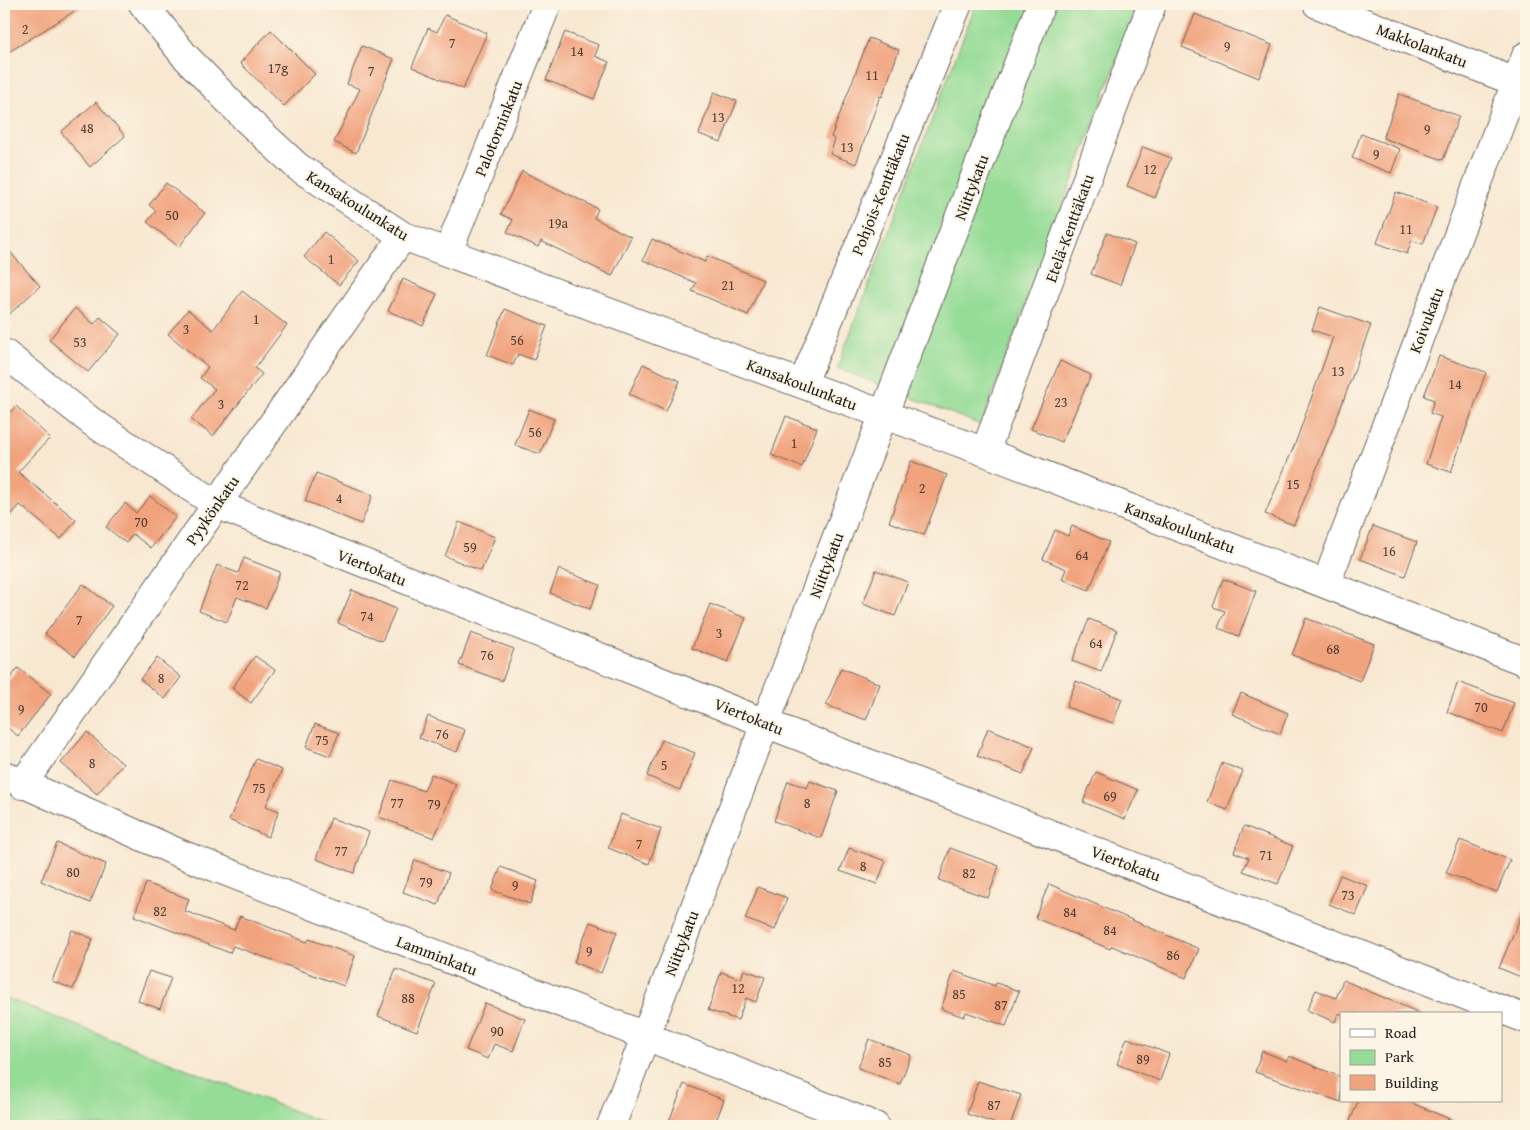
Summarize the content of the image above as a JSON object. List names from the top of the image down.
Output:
{
  "streets": {
    "street": [
      "Makkolankatu",
      "Palotorninkatu",
      "Niittykatu",
      "Pohjois-Kenttäkatu",
      "Kansakoulunkatu",
      "Etelä-Kenttäkatu",
      "Koivukatu",
      "Pyykönkatu",
      "Viertokatu",
      "Lamminkatu"
    ]
  },
  "crossings": [
    ["Makkolankatu", "Koivukatu"],
    ["Palotorninkatu", "Kansakoulunkatu"],
    ["Niittykatu", "Kansakoulunkatu"],
    ["Niittykatu", "Viertokatu"],
    ["Niittykatu", "Lamminkatu"],
    ["Pohjois-Kenttäkatu", "Kansakoulunkatu"],
    ["Kansakoulunkatu", "Etelä-Kenttäkatu"],
    ["Kansakoulunkatu", "Koivukatu"],
    ["Kansakoulunkatu", "Pyykönkatu"],
    ["Pyykönkatu", "Viertokatu"],
    ["Pyykönkatu", "Lamminkatu"]
  ],
  "house_numbers": [
    "2",
    "7",
    "9",
    "14",
    "17g",
    "7",
    "11",
    "13",
    "48",
    "9",
    "13",
    "9",
    "12",
    "50",
    "19a",
    "11",
    "1",
    "21",
    "1",
    "3",
    "56",
    "53",
    "13",
    "14",
    "23",
    "3",
    "56",
    "1",
    "15",
    "2",
    "4",
    "70",
    "59",
    "16",
    "64",
    "72",
    "74",
    "7",
    "3",
    "64",
    "68",
    "76",
    "8",
    "70",
    "9",
    "76",
    "75",
    "8",
    "5",
    "75",
    "69",
    "77",
    "8",
    "79",
    "7",
    "77",
    "71",
    "8",
    "80",
    "82",
    "79",
    "9",
    "73",
    "82",
    "84",
    "84",
    "9",
    "86",
    "12",
    "85",
    "88",
    "87",
    "90",
    "89",
    "85",
    "87"
  ],
  "legend": ["Road", "Park", "Building"]
}
